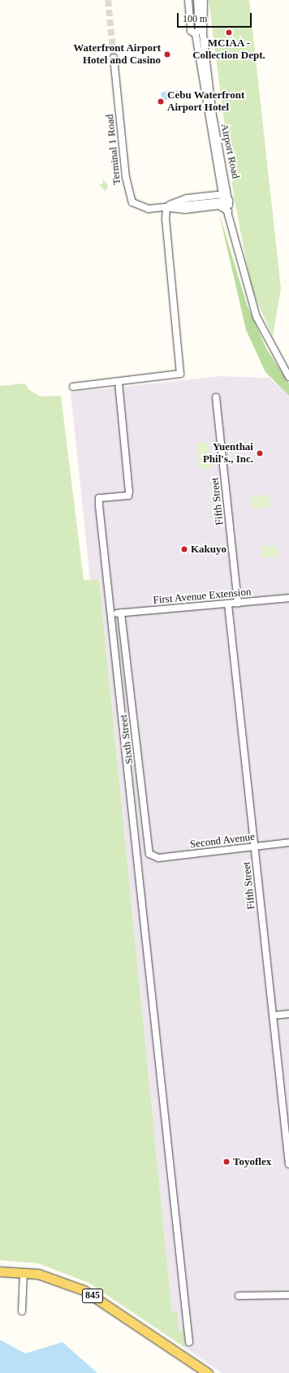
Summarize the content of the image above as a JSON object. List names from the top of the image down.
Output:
{
  "streets": {
    "main road": ["845"],
    "street": [
      "Terminal 1 Road",
      "Airport Road",
      "Fifth Street",
      "First Avenue Extension",
      "Sixth Street",
      "Second Avenue"
    ]
  },
  "crossings": [
    ["Terminal 1 Road", "Airport Road"],
    ["Fifth Street", "First Avenue Extension"],
    ["Fifth Street", "Second Avenue"],
    ["First Avenue Extension", "Sixth Street"],
    ["Sixth Street", "Second Avenue"]
  ],
  "places": [
    "MCIAA - Collection Dept.",
    "Waterfront Airport Hotel and Casino",
    "Cebu Waterfront Airport Hotel",
    "Yuenthai Phil's., Inc.",
    "Kakuyo",
    "Toyoflex"
  ],
  "scale_bar": "100 m"
}
